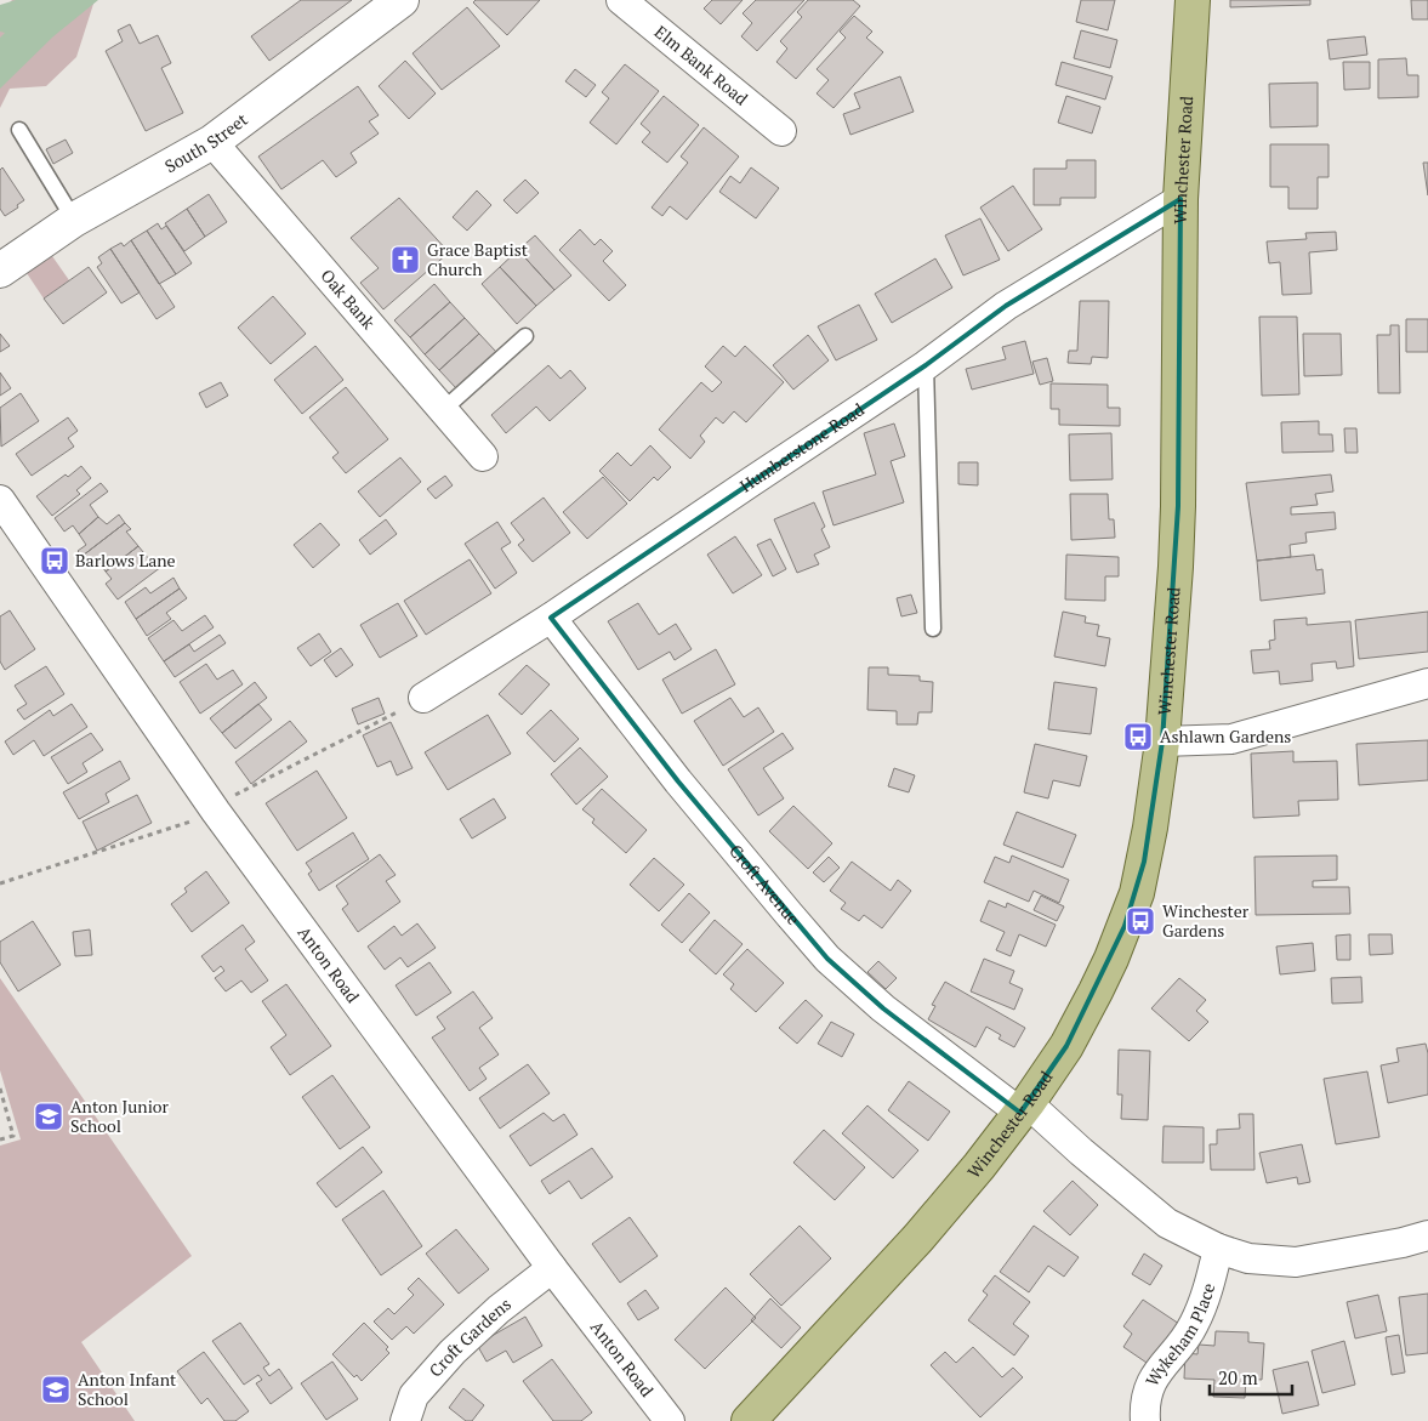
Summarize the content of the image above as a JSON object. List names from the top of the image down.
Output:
{
  "streets": {
    "main road": ["Winchester Road"],
    "street": [
      "Elm Bank Road",
      "South Street",
      "Oak Bank",
      "Humberstone Road",
      "Croft Avenue",
      "Anton Road",
      "Wykeham Place",
      "Croft Gardens"
    ]
  },
  "crossings": [
    ["South Street", "Oak Bank"],
    ["Winchester Road", "Humberstone Road"],
    ["Winchester Road", "Croft Avenue"],
    ["Humberstone Road", "Croft Avenue"],
    ["Anton Road", "Croft Gardens"]
  ],
  "places": {
    "church": ["Grace Baptist Church"],
    "bus stop": ["Barlows Lane", "Ashlawn Gardens", "Winchester Gardens"],
    "school or university": ["Anton Junior School", "Anton Infant School"]
  },
  "scale_bar": "20 m"
}
